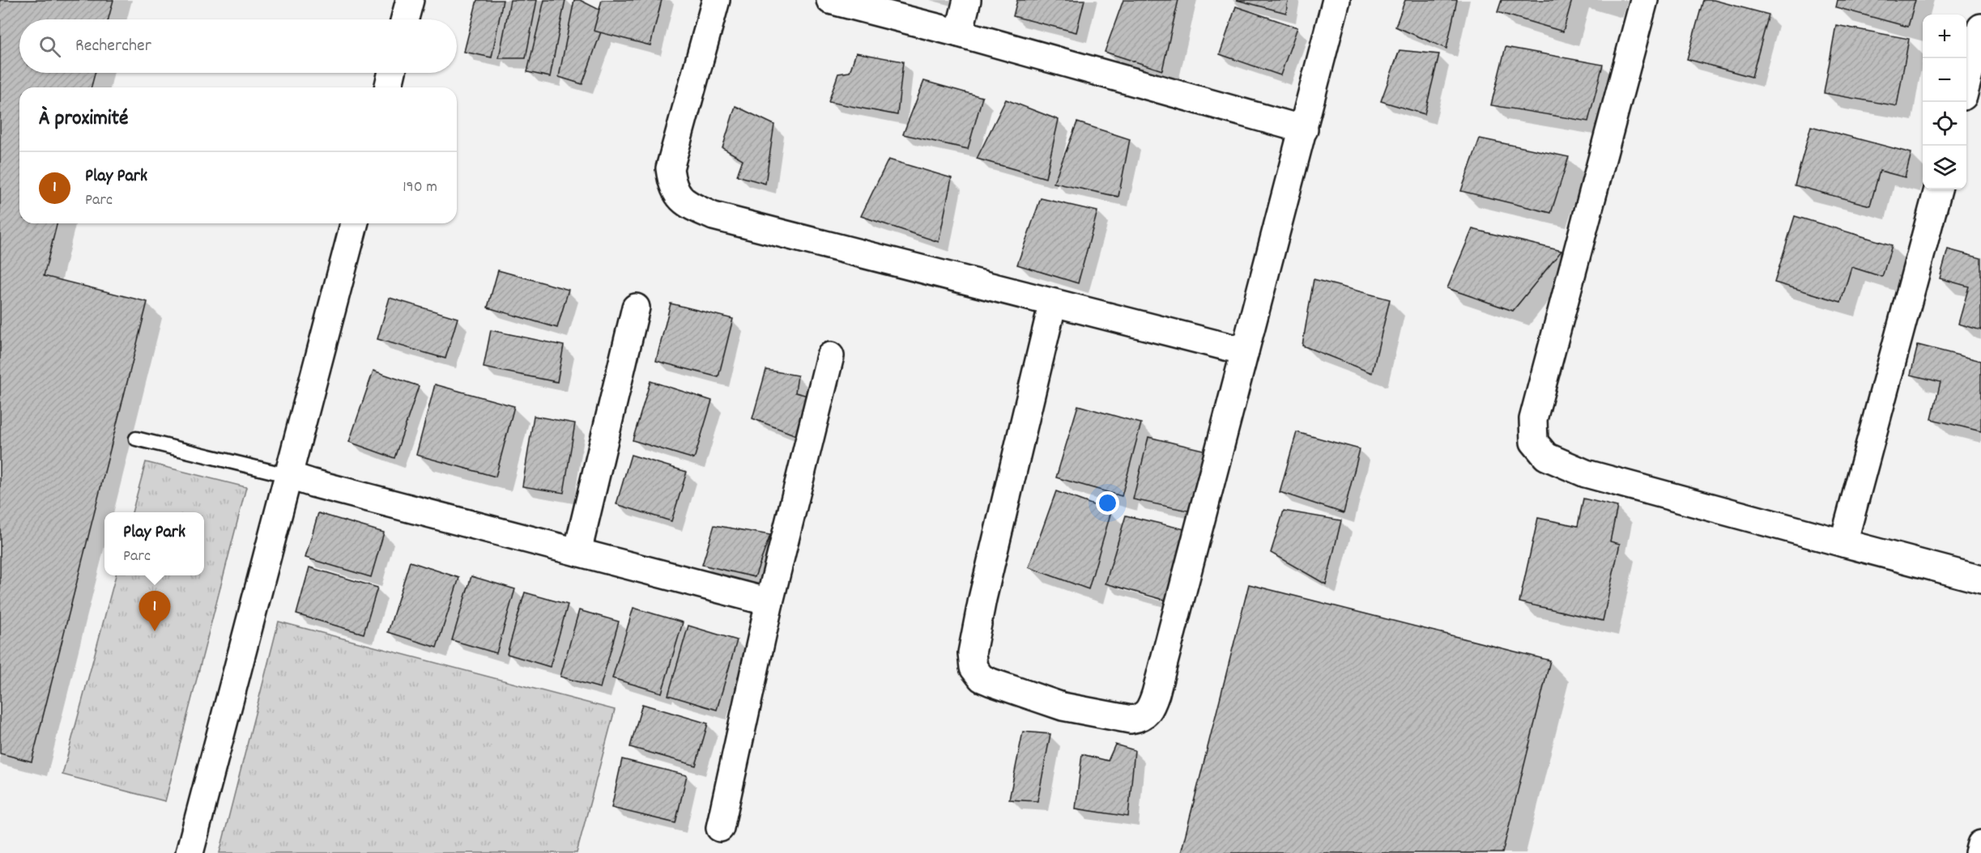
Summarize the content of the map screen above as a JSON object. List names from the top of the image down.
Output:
{
  "page": {
    "map_buttons": ["+", "−"],
    "search": "Rechercher",
    "heading": "À proximité",
    "list": [
      {
        "mark": "1",
        "name": "Play Park",
        "note": "Parc",
        "value": "190 m"
      }
    ],
    "popup": ["Play Park", "Parc"],
    "pins": "1"
  }
}
